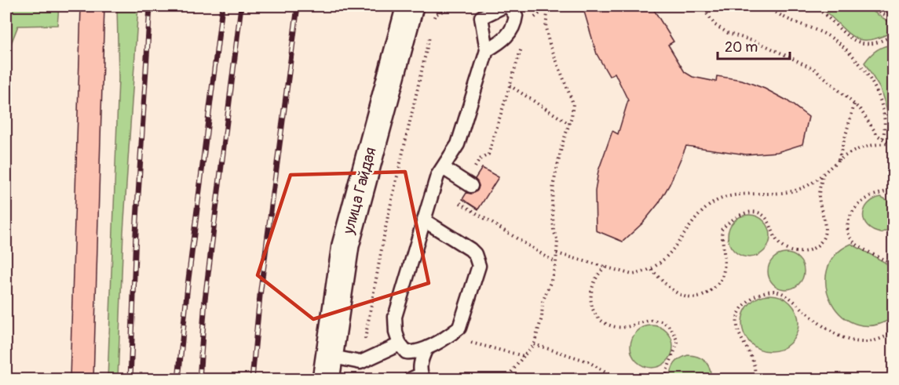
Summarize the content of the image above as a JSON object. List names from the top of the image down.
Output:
{
  "streets": {
    "street": ["улица Гайдая"]
  },
  "scale_bar": "20 m"
}
